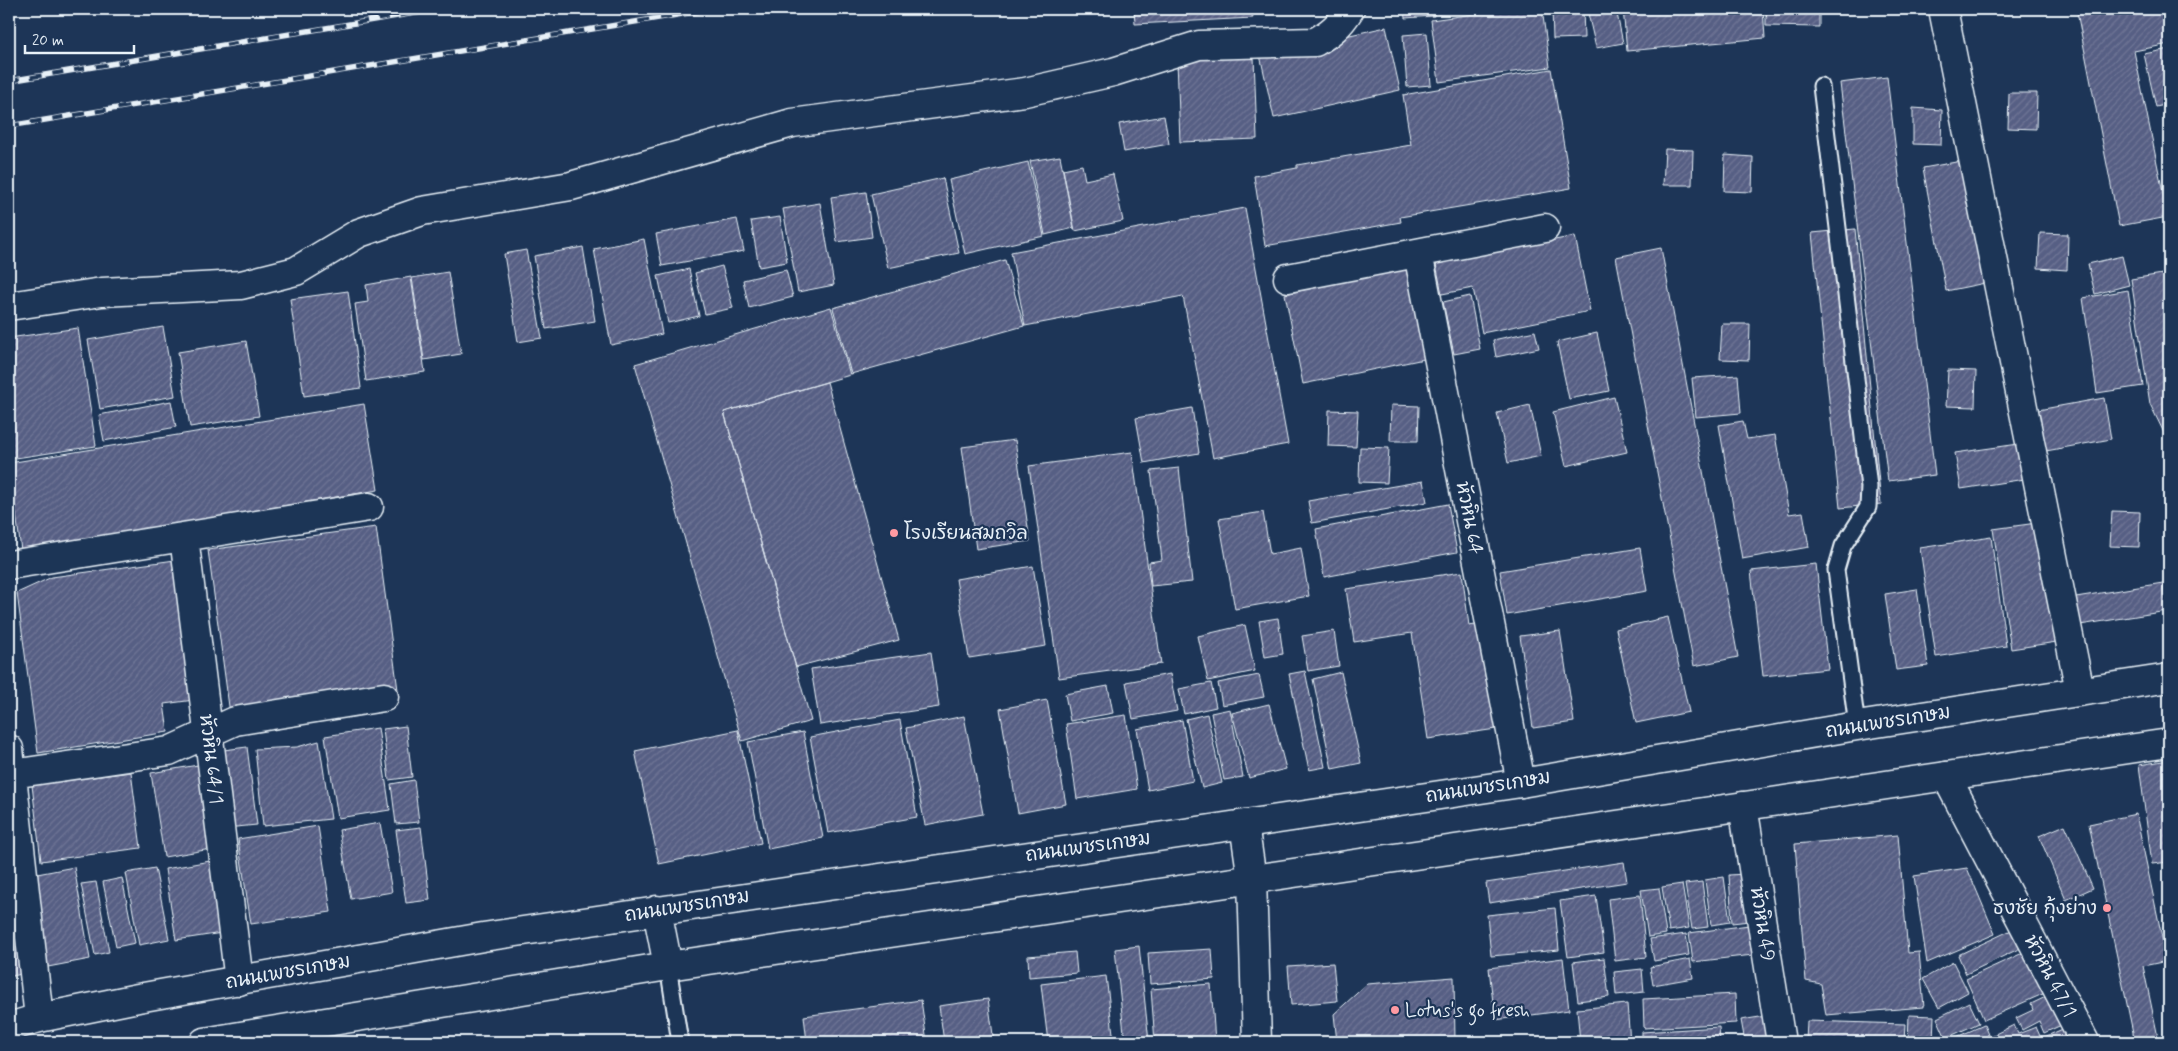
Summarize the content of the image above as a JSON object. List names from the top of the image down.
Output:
{
  "streets": {
    "street": [
      "หัวหิน 64",
      "ถนนเพชรเกษม",
      "หัวหิน 64/1",
      "หัวหิน 49",
      "หัวหิน 47/1"
    ]
  },
  "crossings": [
    ["หัวหิน 64", "ถนนเพชรเกษม"],
    ["ถนนเพชรเกษม", "หัวหิน 64/1"]
  ],
  "places": ["โรงเรียนสมถวิล", "ธงชัย กุ้งย่าง", "Lotus's go fresh"],
  "scale_bar": "20 m"
}
